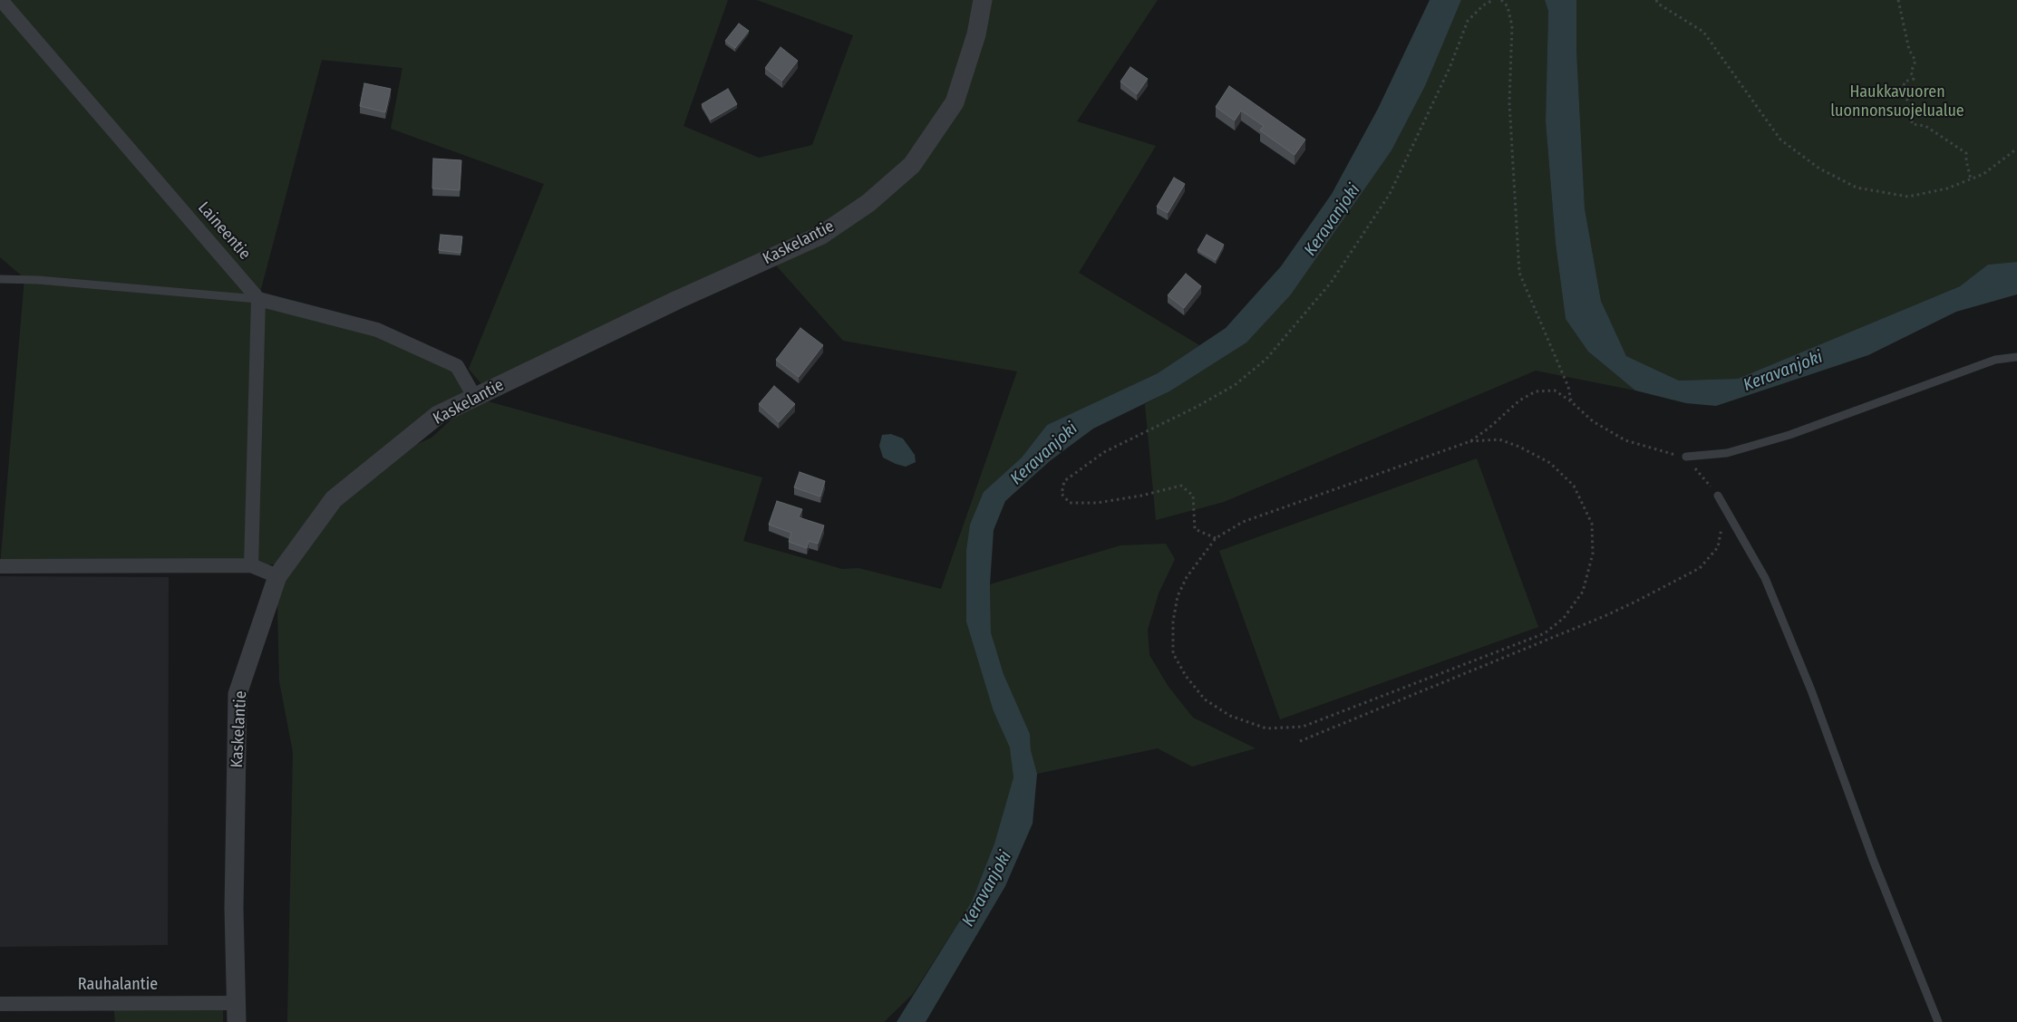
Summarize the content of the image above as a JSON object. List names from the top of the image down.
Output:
{
  "streets": {
    "street": ["Laineentie", "Kaskelantie", "Rauhalantie"]
  },
  "crossings": [
    ["Kaskelantie", "Rauhalantie"]
  ],
  "water": ["Keravanjoki"],
  "parks": ["Haukkavuoren luonnonsuojelualue"]
}
